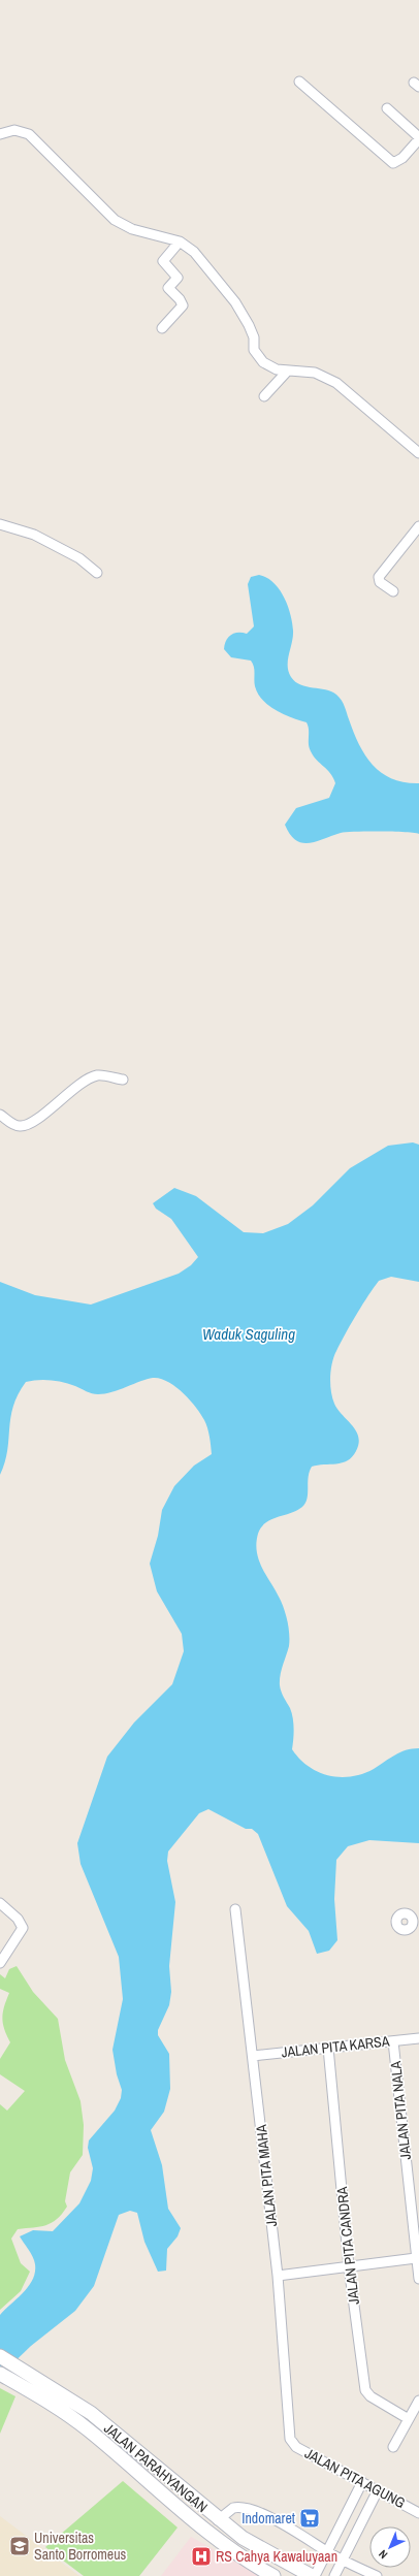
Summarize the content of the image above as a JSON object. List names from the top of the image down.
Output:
{
  "streets": {
    "main road": ["JALAN PARAHYANGAN"],
    "street": [
      "JALAN PITA KARSA",
      "JALAN PITA NALA",
      "JALAN PITA MAHA",
      "JALAN PITA CANDRA",
      "JALAN PITA AGUNG"
    ]
  },
  "crossings": [
    ["JALAN PITA KARSA", "JALAN PITA NALA"],
    ["JALAN PITA KARSA", "JALAN PITA MAHA"],
    ["JALAN PITA KARSA", "JALAN PITA CANDRA"],
    ["JALAN PITA MAHA", "JALAN PITA AGUNG"]
  ],
  "water": ["Waduk Saguling"],
  "places": {
    "supermarket": ["Indomaret"],
    "school or university": ["Universitas Santo Borromeus"],
    "hospital": ["RS Cahya Kawaluyaan"]
  },
  "north": "bottom left"
}
